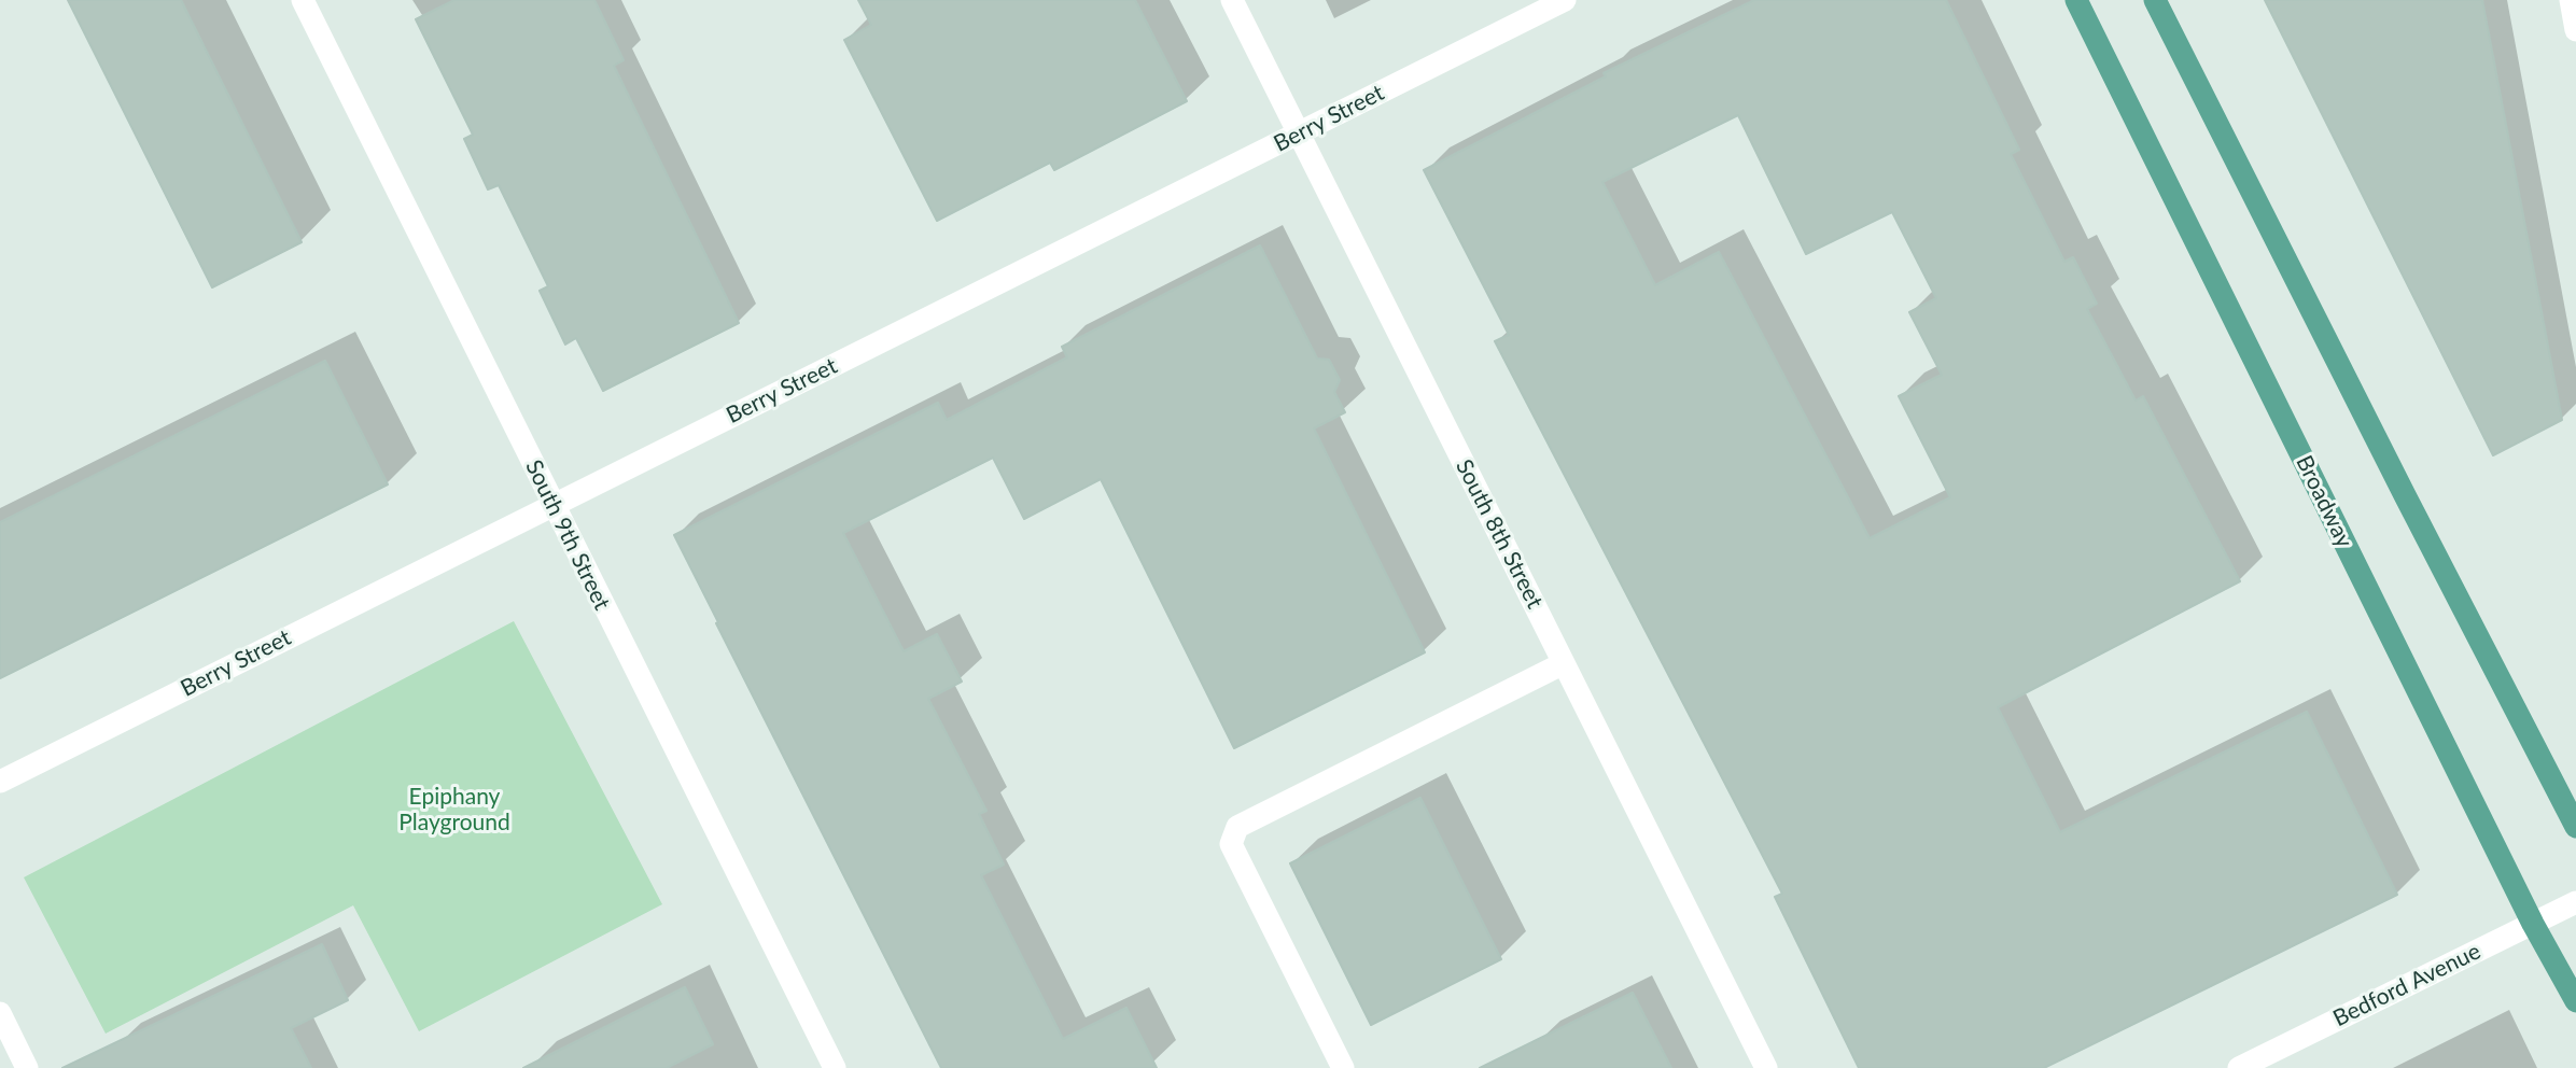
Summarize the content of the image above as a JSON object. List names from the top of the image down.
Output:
{
  "streets": {
    "main road": ["Broadway"],
    "street": [
      "Berry Street",
      "South 8th Street",
      "South 9th Street",
      "Bedford Avenue"
    ]
  },
  "crossings": [
    ["Berry Street", "South 8th Street"],
    ["Berry Street", "South 9th Street"],
    ["Broadway", "Bedford Avenue"]
  ],
  "parks": ["Epiphany Playground"]
}
